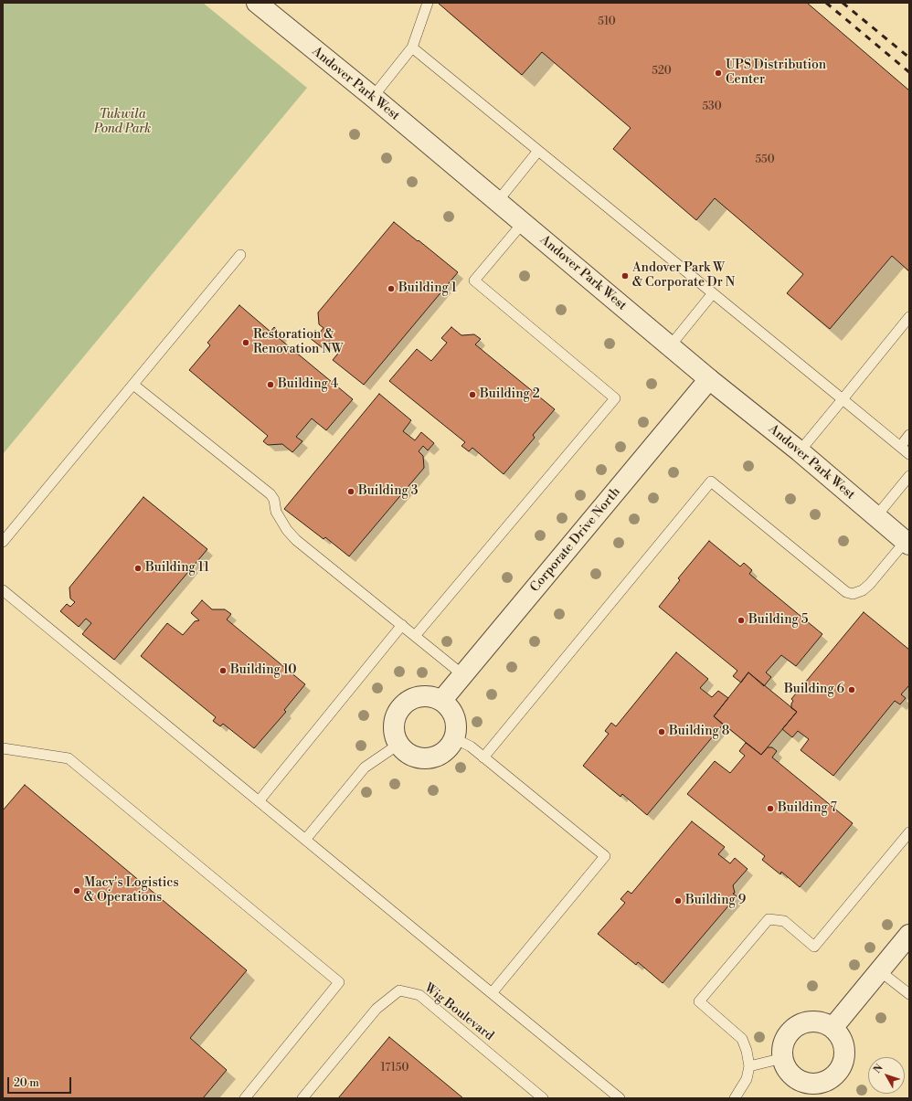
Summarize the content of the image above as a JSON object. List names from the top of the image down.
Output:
{
  "streets": {
    "street": ["Andover Park West", "Corporate Drive North"],
    "lane": ["Wig Boulevard"]
  },
  "crossings": [
    ["Andover Park West", "Corporate Drive North"]
  ],
  "parks": ["Tukwila Pond Park"],
  "places": [
    "UPS Distribution Center",
    "Andover Park W & Corporate Dr N",
    "Building 1",
    "Restoration & Renovation NW",
    "Building 4",
    "Building 2",
    "Building 3",
    "Building 11",
    "Building 5",
    "Building 10",
    "Building 6",
    "Building 8",
    "Building 7",
    "Macy's Logistics & Operations",
    "Building 9"
  ],
  "house_numbers": [
    "510",
    "520",
    "530",
    "550",
    "17150"
  ],
  "scale_bar": "20 m",
  "north": "top left"
}
